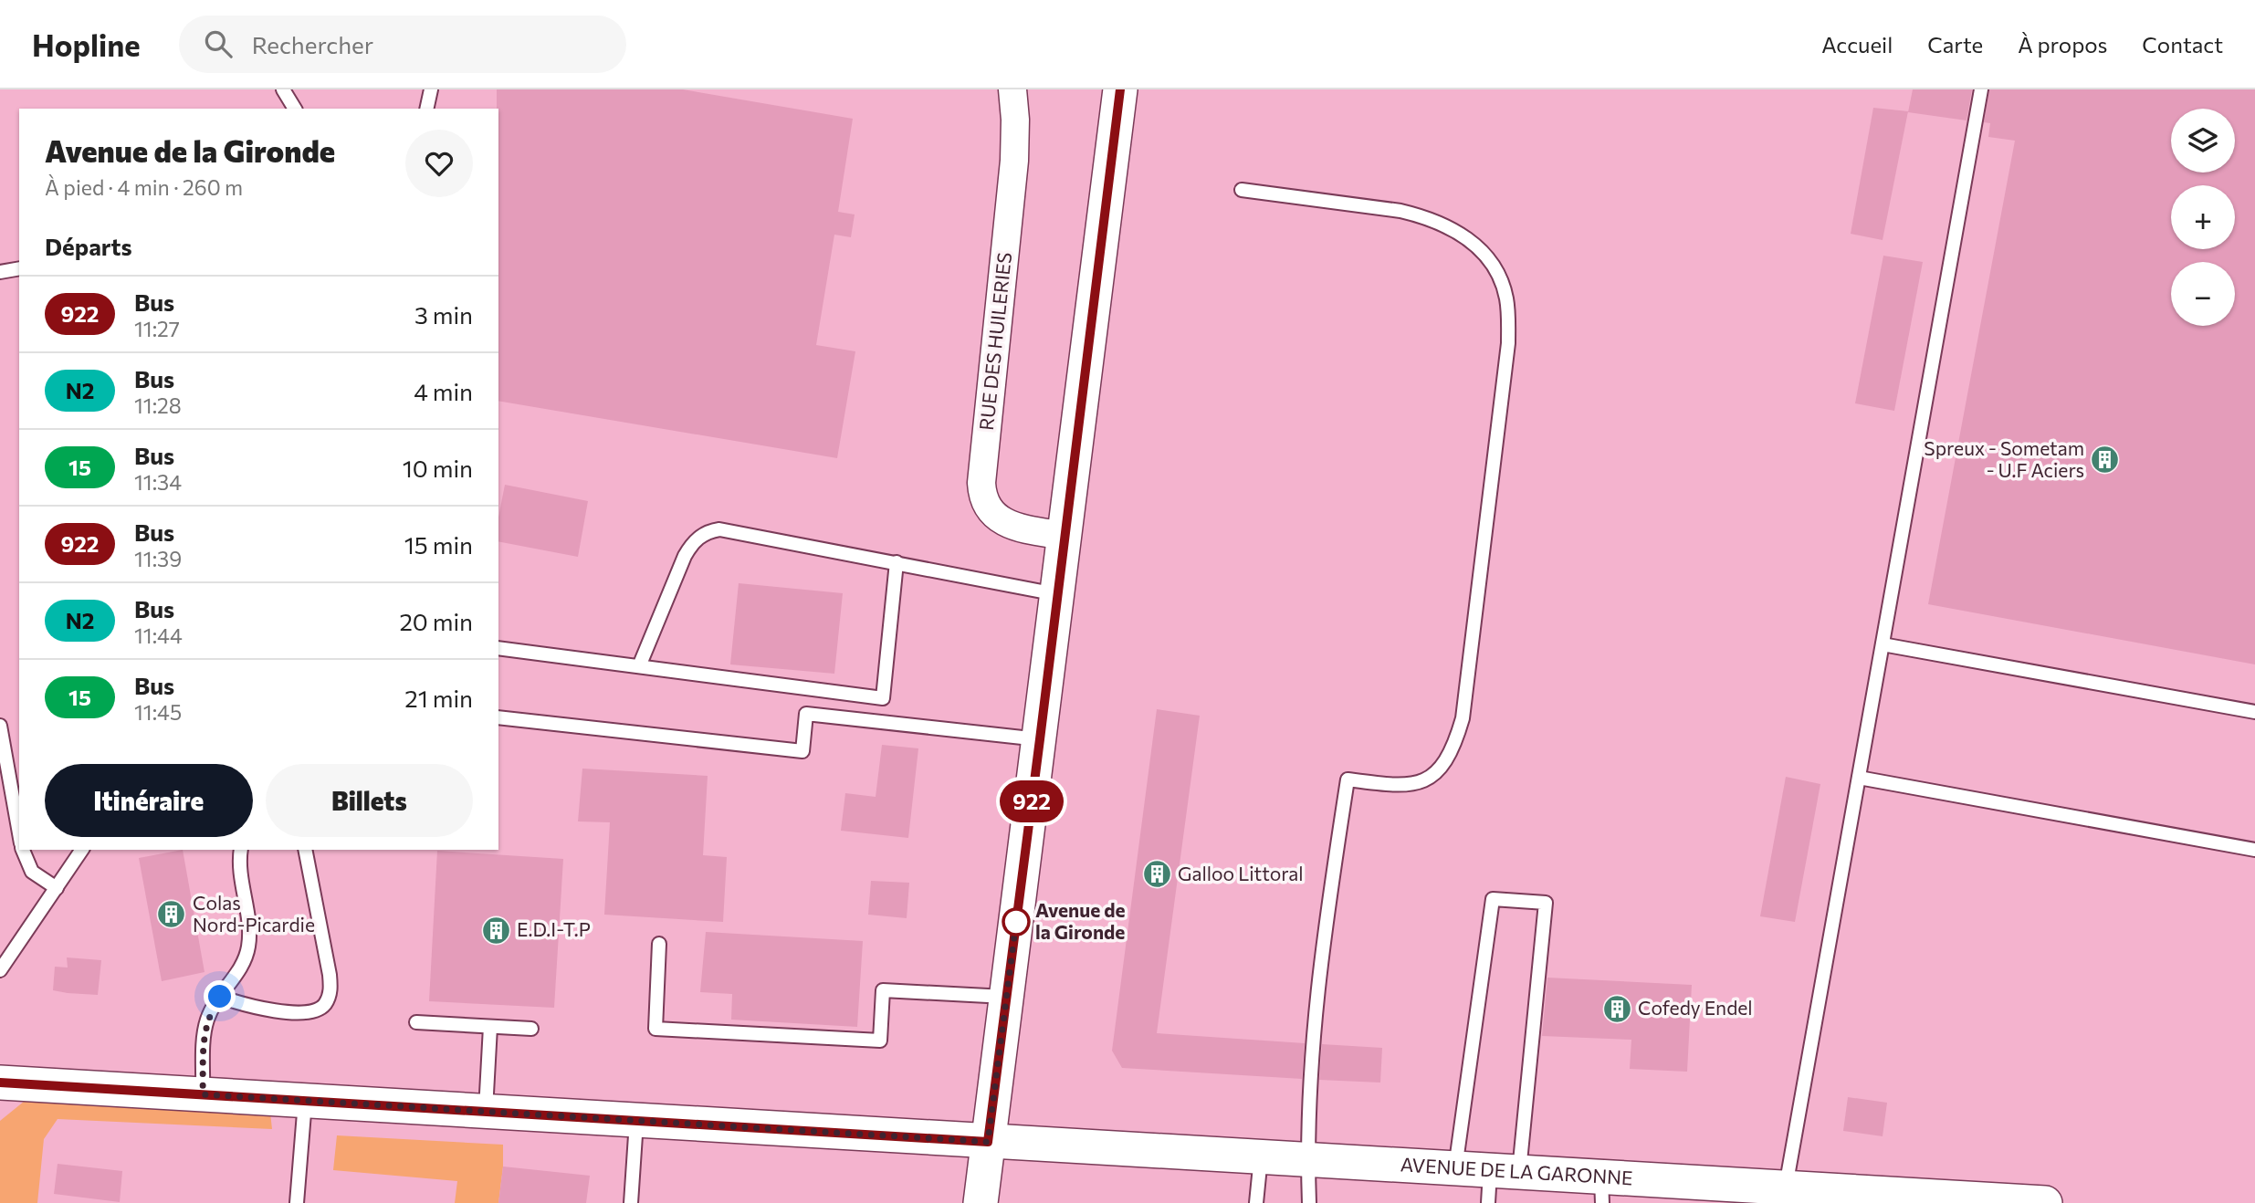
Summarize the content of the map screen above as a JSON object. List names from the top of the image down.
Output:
{
  "streets": {
    "street": ["RUE DES HUILERIES", "AVENUE DE LA GARONNE"]
  },
  "places": {
    "building": [
      "Spreux - Sometam - U.F Aciers",
      "Galloo Littoral",
      "Colas Nord-Picardie",
      "E.D.I-T.P",
      "Cofedy Endel"
    ],
    "other": ["Avenue de la Gironde"]
  },
  "lines": ["bus line 922"],
  "page": {
    "header": "Hopline",
    "search": "Rechercher",
    "nav": [
      "Accueil",
      "Carte",
      "À propos",
      "Contact"
    ],
    "on_map": "922",
    "map_buttons": ["+", "−"],
    "heading": [
      ["Avenue de la Gironde", "À pied · 4 min · 260 m"],
      "Départs"
    ],
    "list": [
      {
        "mark": "922",
        "name": "Bus",
        "note": "11:27",
        "value": "3 min"
      },
      {
        "mark": "N2",
        "name": "Bus",
        "note": "11:28",
        "value": "4 min"
      },
      {
        "mark": "15",
        "name": "Bus",
        "note": "11:34",
        "value": "10 min"
      },
      {
        "mark": "922",
        "name": "Bus",
        "note": "11:39",
        "value": "15 min"
      },
      {
        "mark": "N2",
        "name": "Bus",
        "note": "11:44",
        "value": "20 min"
      },
      {
        "mark": "15",
        "name": "Bus",
        "note": "11:45",
        "value": "21 min"
      }
    ],
    "buttons": ["Itinéraire", "Billets"]
  }
}
